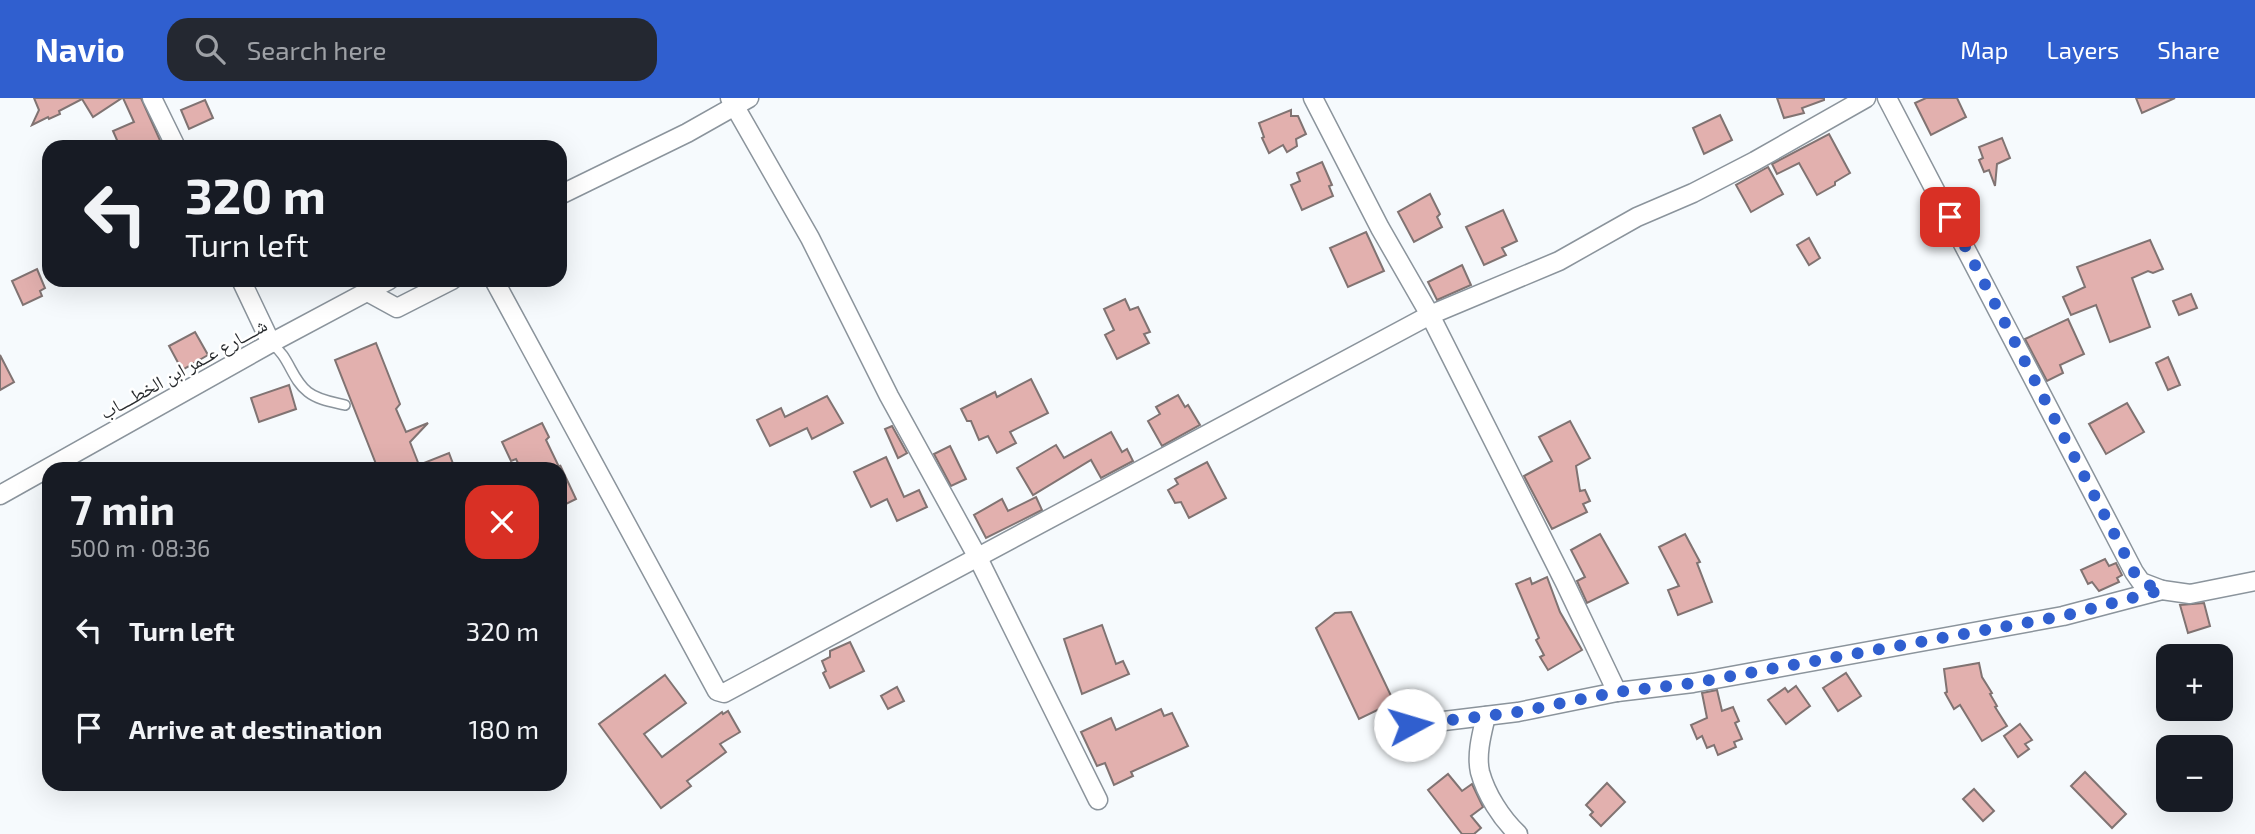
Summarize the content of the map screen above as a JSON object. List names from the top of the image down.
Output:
{
  "streets": {
    "street": ["شــــارع عــمر ابن الخطــــاب"]
  },
  "page": {
    "header": "Navio",
    "search": "Search here",
    "nav": ["Map", "Layers", "Share"],
    "turn": ["320 m", "Turn left"],
    "heading": ["7 min", "500 m · 08:36"],
    "list": [
      {
        "name": "Turn left",
        "value": "320 m"
      },
      {
        "name": "Arrive at destination",
        "value": "180 m"
      }
    ],
    "map_buttons": ["+", "−"]
  }
}
